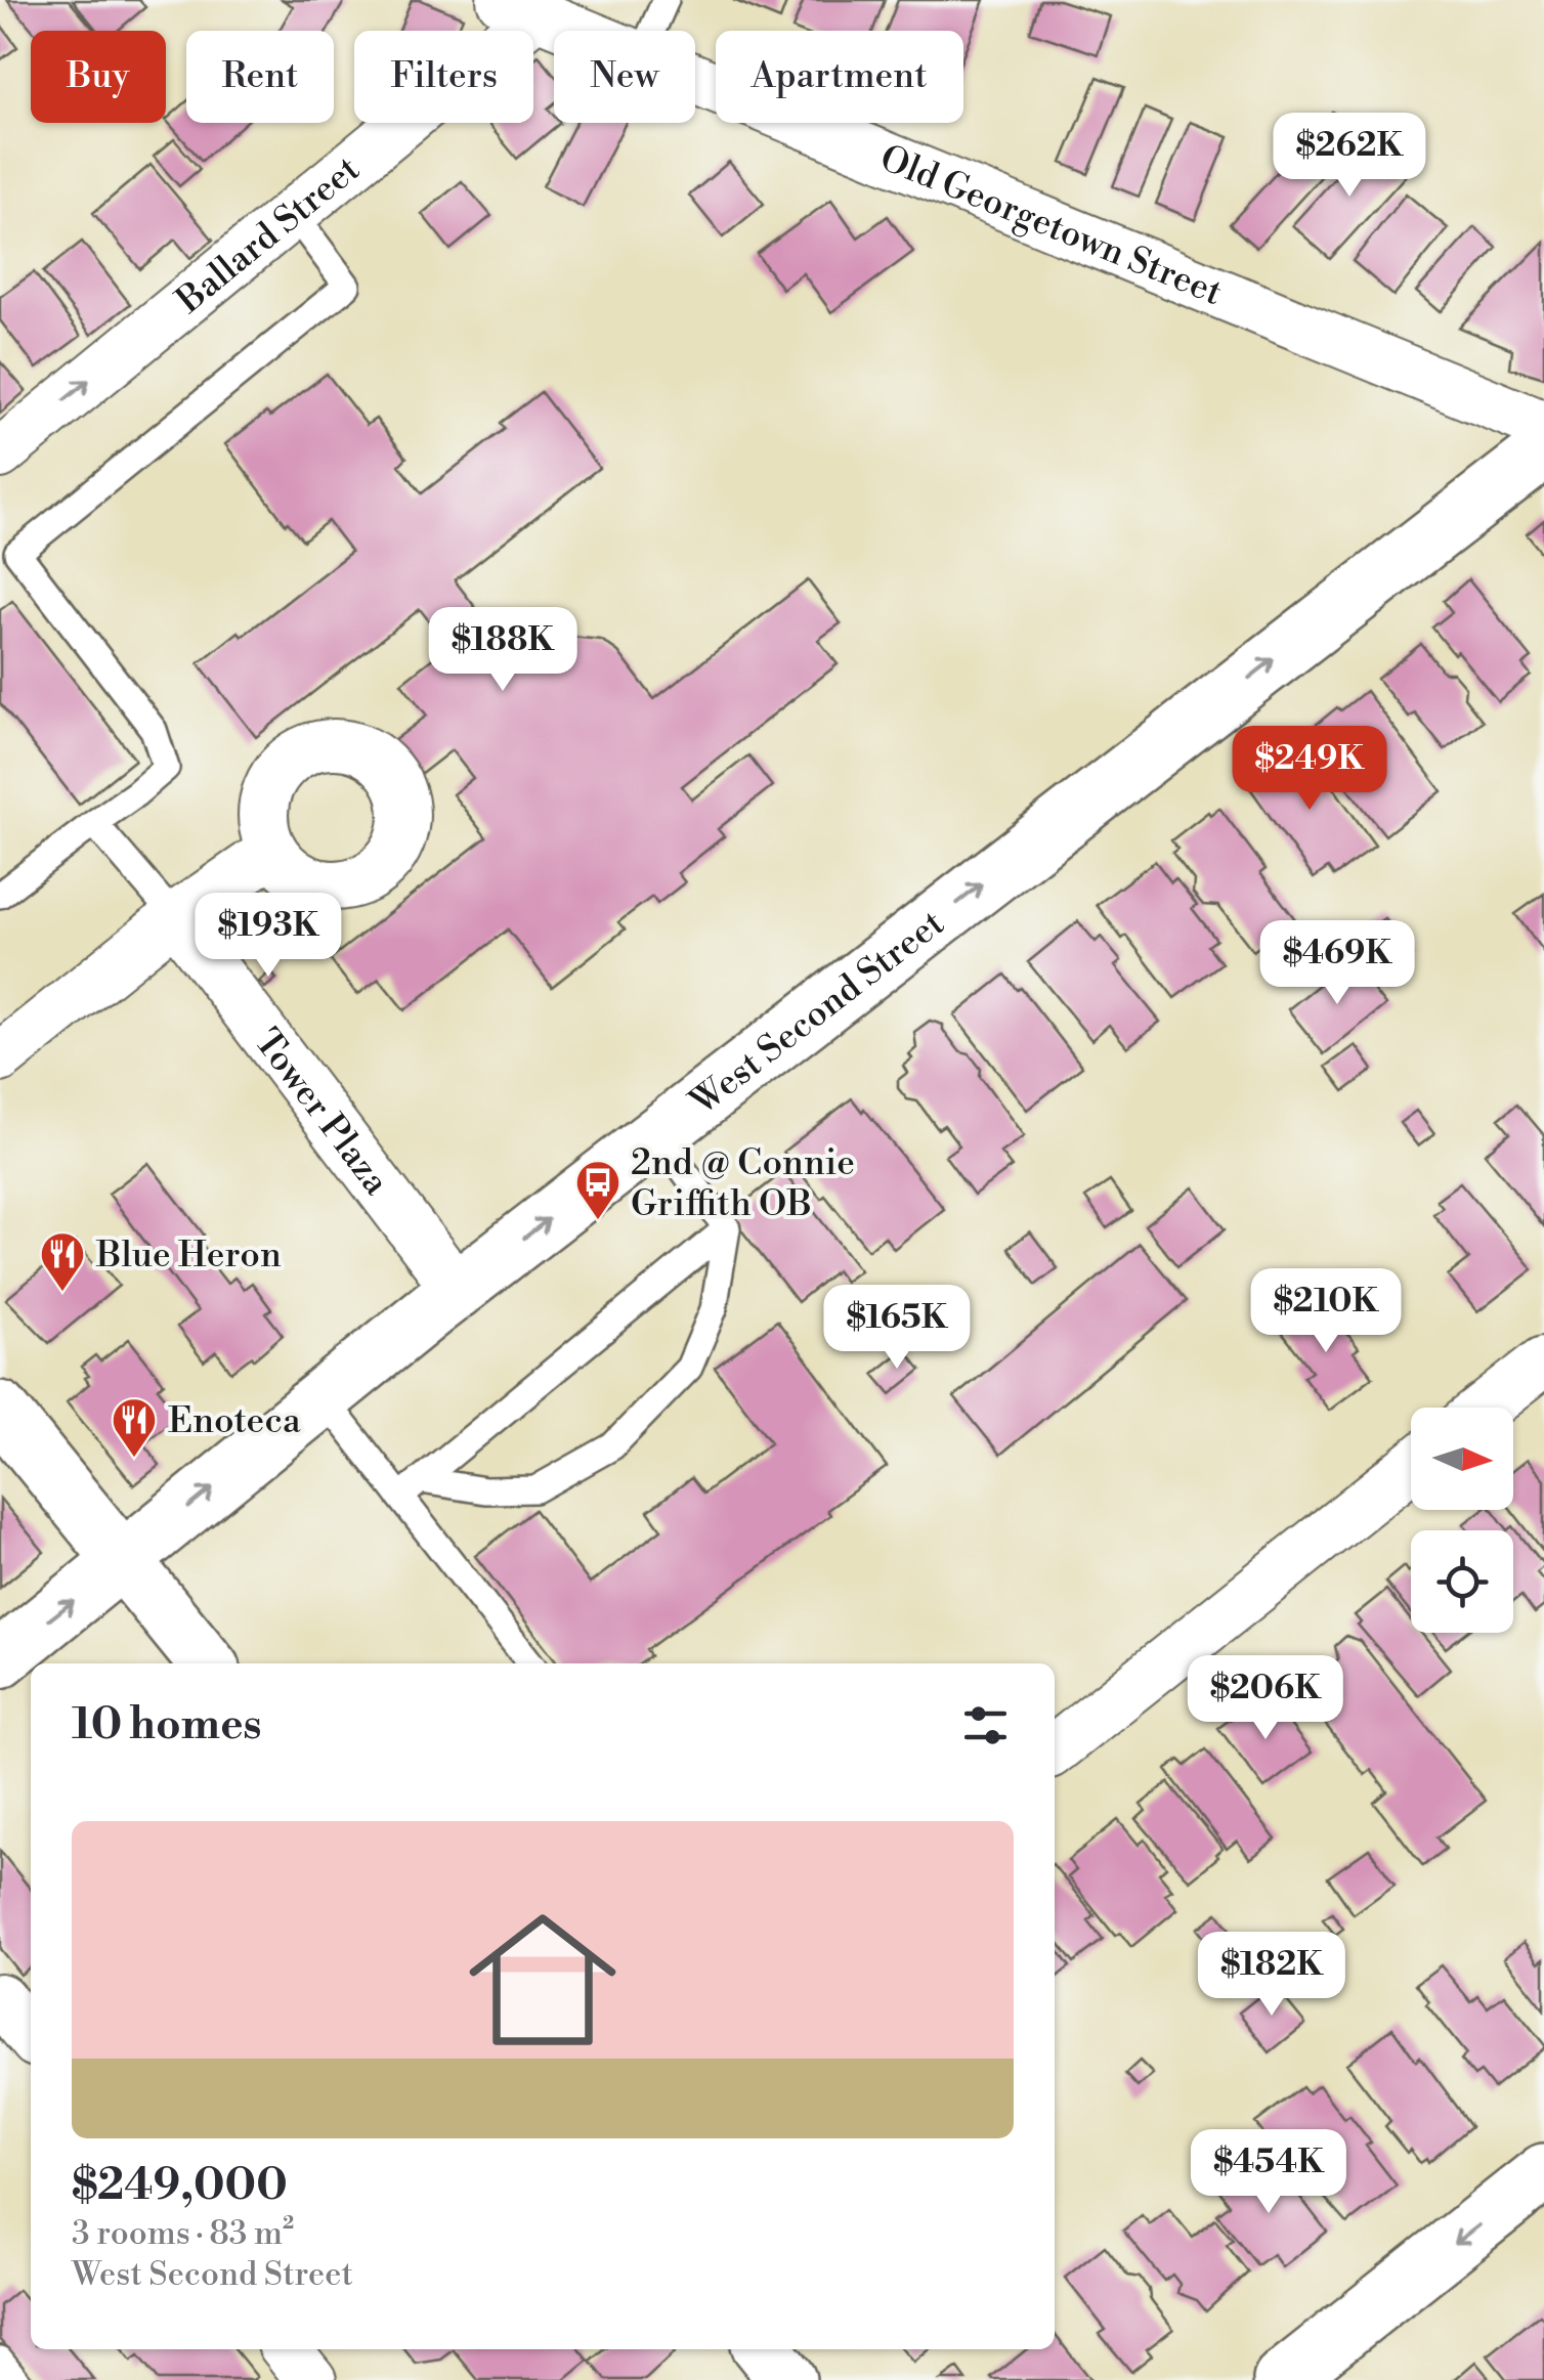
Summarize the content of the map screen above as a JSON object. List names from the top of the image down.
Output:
{
  "streets": {
    "street": [
      "Old Georgetown Street",
      "Ballard Street",
      "West Second Street",
      "Tower Plaza"
    ]
  },
  "crossings": [
    ["Old Georgetown Street", "Ballard Street"],
    ["West Second Street", "Tower Plaza"]
  ],
  "one_way": ["Ballard Street", "West Second Street"],
  "places": {
    "bus stop": ["2nd @ Connie Griffith OB"],
    "restaurant": ["Blue Heron", "Enoteca"]
  },
  "north": "right",
  "page": {
    "chip": [
      "Buy",
      "Rent",
      "Filters",
      "New",
      "Apartment"
    ],
    "price": [
      "$262K",
      "$188K",
      "$249K",
      "$193K",
      "$469K",
      "$210K",
      "$165K",
      "$206K",
      "$182K",
      "$454K"
    ],
    "heading": "10 homes",
    "list": [
      {
        "name": "$249,000",
        "note": "3 rooms · 83 m² · West Second Street"
      }
    ]
  }
}
